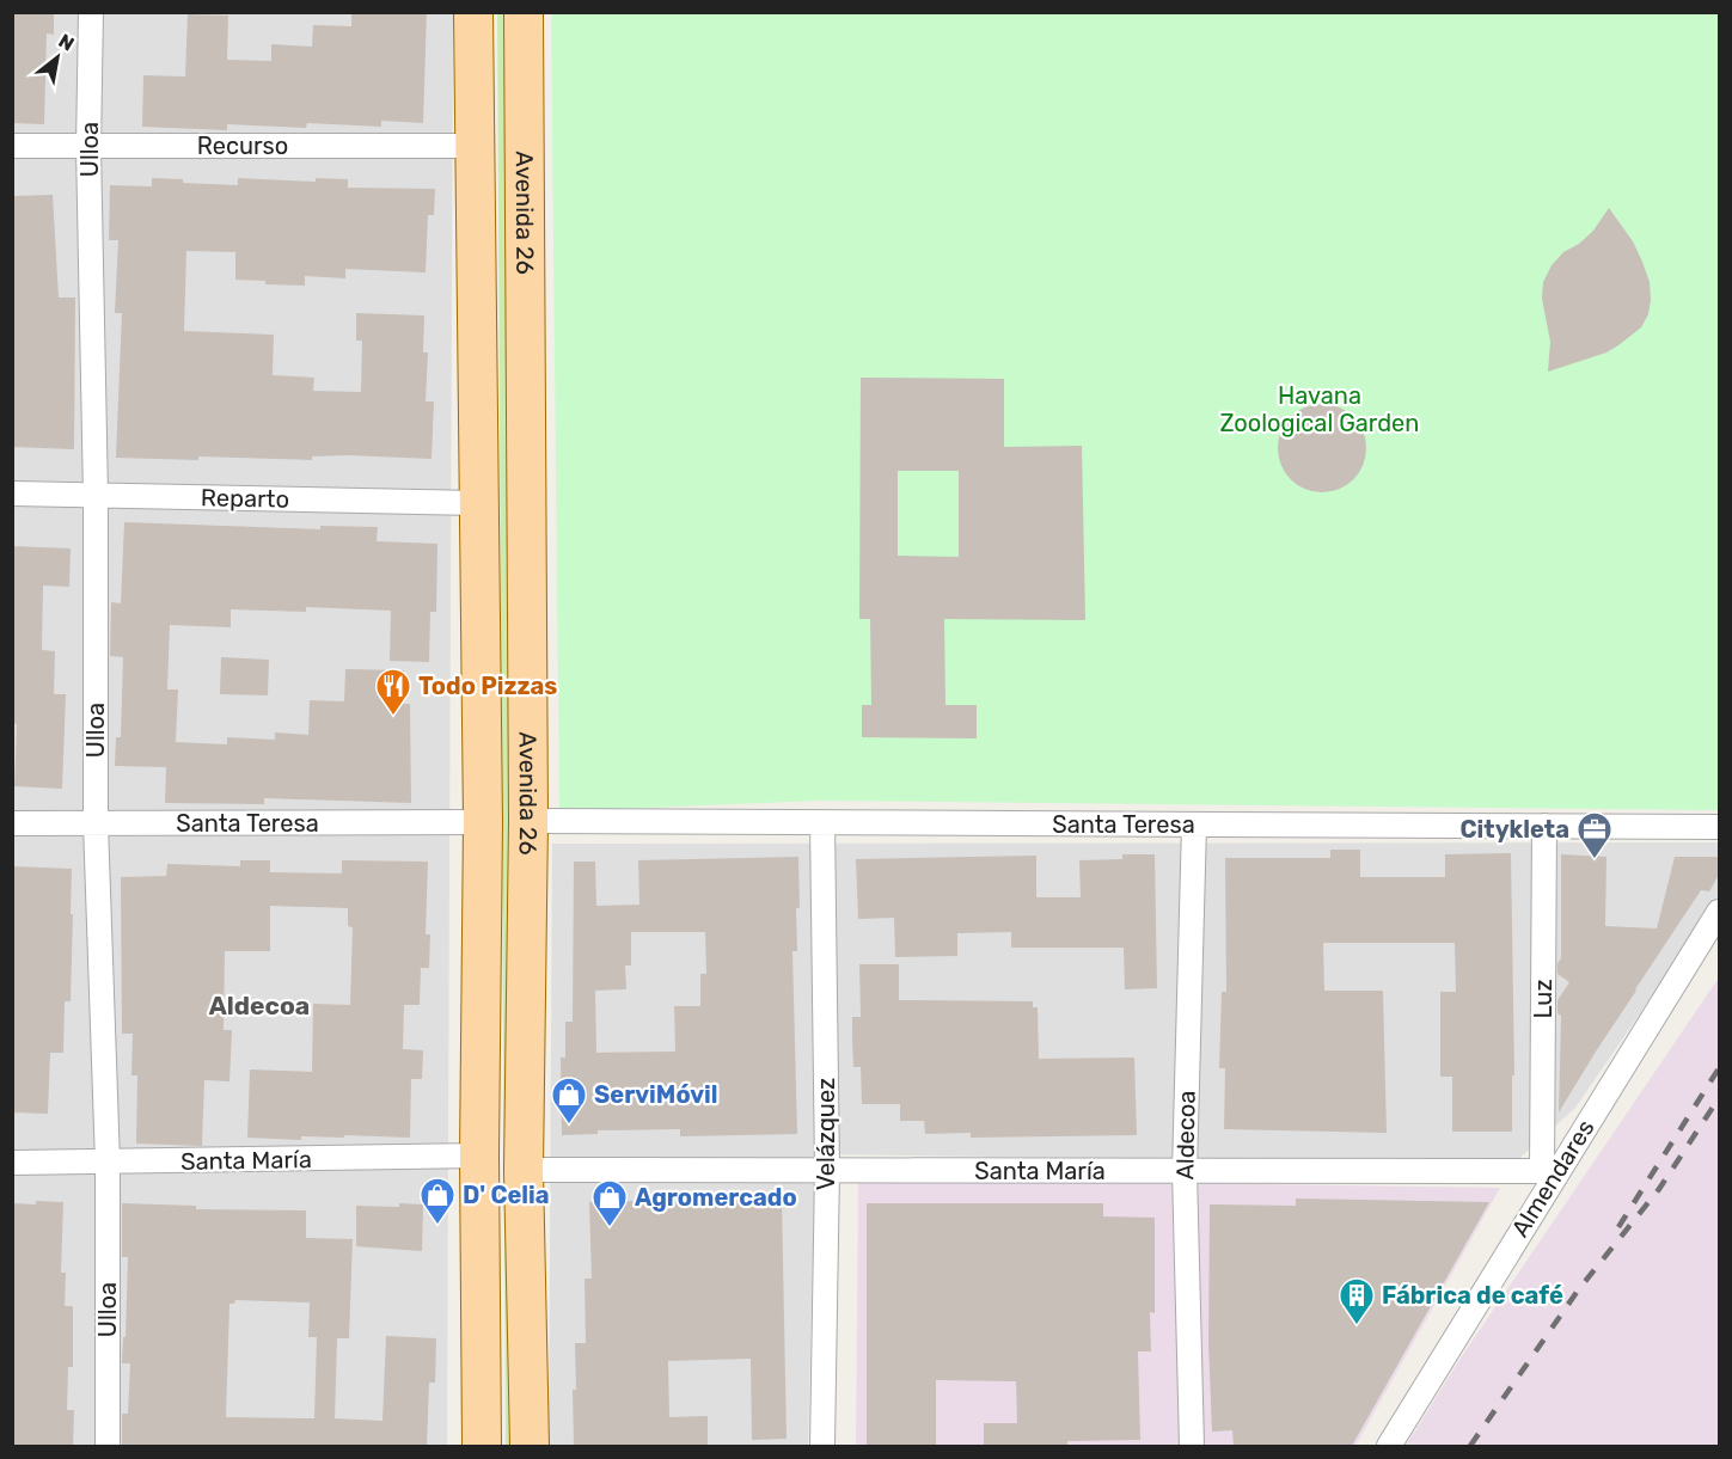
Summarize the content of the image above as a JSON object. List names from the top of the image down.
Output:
{
  "streets": {
    "main road": ["Avenida 26"],
    "street": [
      "Recurso",
      "Ulloa",
      "Reparto",
      "Santa Teresa",
      "Luz",
      "Velázquez",
      "Aldecoa",
      "Santa María",
      "Almendares"
    ]
  },
  "crossings": [
    ["Recurso", "Ulloa"],
    ["Recurso", "Avenida 26"],
    ["Ulloa", "Reparto"],
    ["Ulloa", "Santa Teresa"],
    ["Ulloa", "Santa María"],
    ["Avenida 26", "Reparto"],
    ["Avenida 26", "Santa Teresa"],
    ["Avenida 26", "Santa María"],
    ["Santa Teresa", "Luz"],
    ["Santa Teresa", "Velázquez"],
    ["Santa Teresa", "Aldecoa"],
    ["Luz", "Santa María"],
    ["Luz", "Almendares"],
    ["Velázquez", "Santa María"],
    ["Aldecoa", "Santa María"],
    ["Santa María", "Almendares"]
  ],
  "districts": ["Aldecoa"],
  "parks": ["Havana Zoological Garden"],
  "places": {
    "restaurant": ["Todo Pizzas"],
    "office": ["Citykleta"],
    "shop": ["ServiMóvil", "D' Celia", "Agromercado"],
    "building": ["Fábrica de café"]
  },
  "north": "top right"
}
